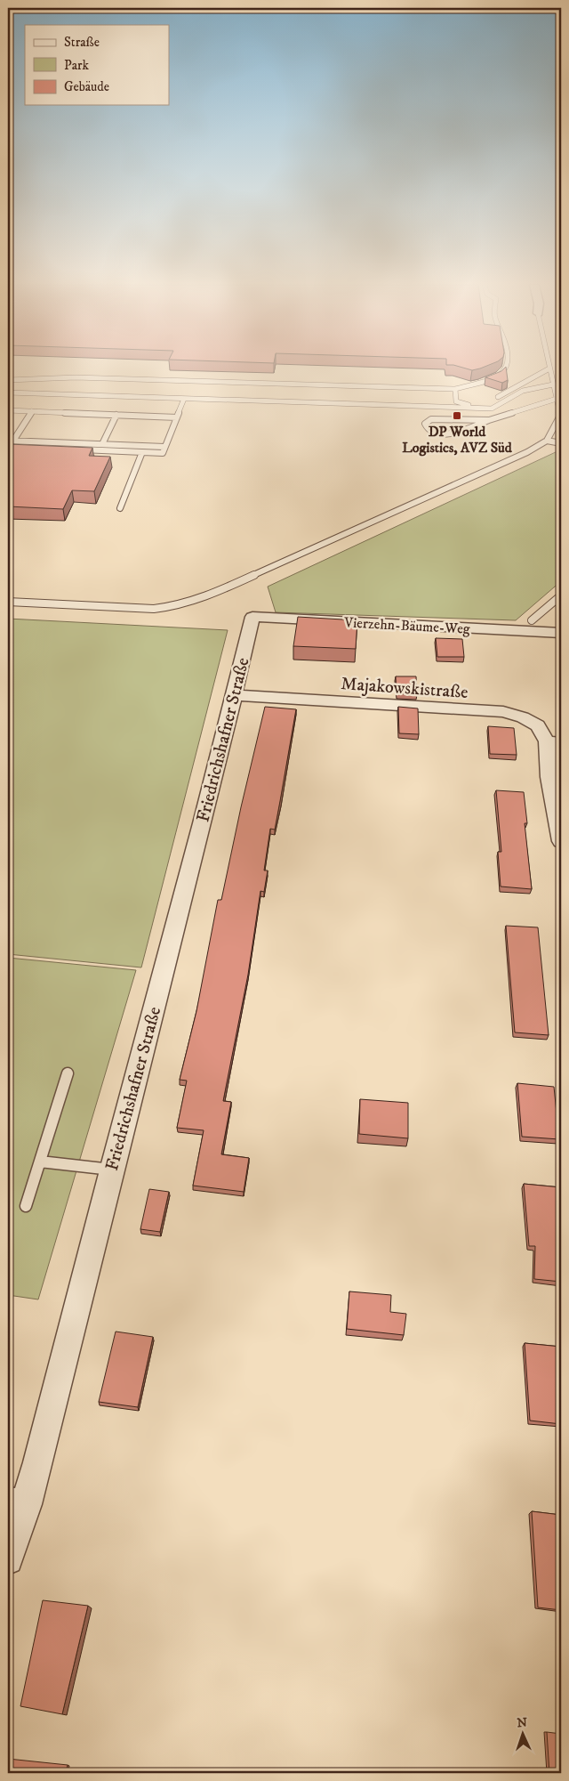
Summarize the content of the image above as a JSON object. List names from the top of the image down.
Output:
{
  "streets": {
    "street": ["Vierzehn-Bäume-Weg", "Majakowskistraße", "Friedrichshafner Straße"]
  },
  "crossings": [
    ["Vierzehn-Bäume-Weg", "Friedrichshafner Straße"],
    ["Majakowskistraße", "Friedrichshafner Straße"]
  ],
  "places": {
    "transit": ["DP World Logistics, AVZ Süd"]
  },
  "legend": ["Straße", "Park", "Gebäude"],
  "north": "top"
}
